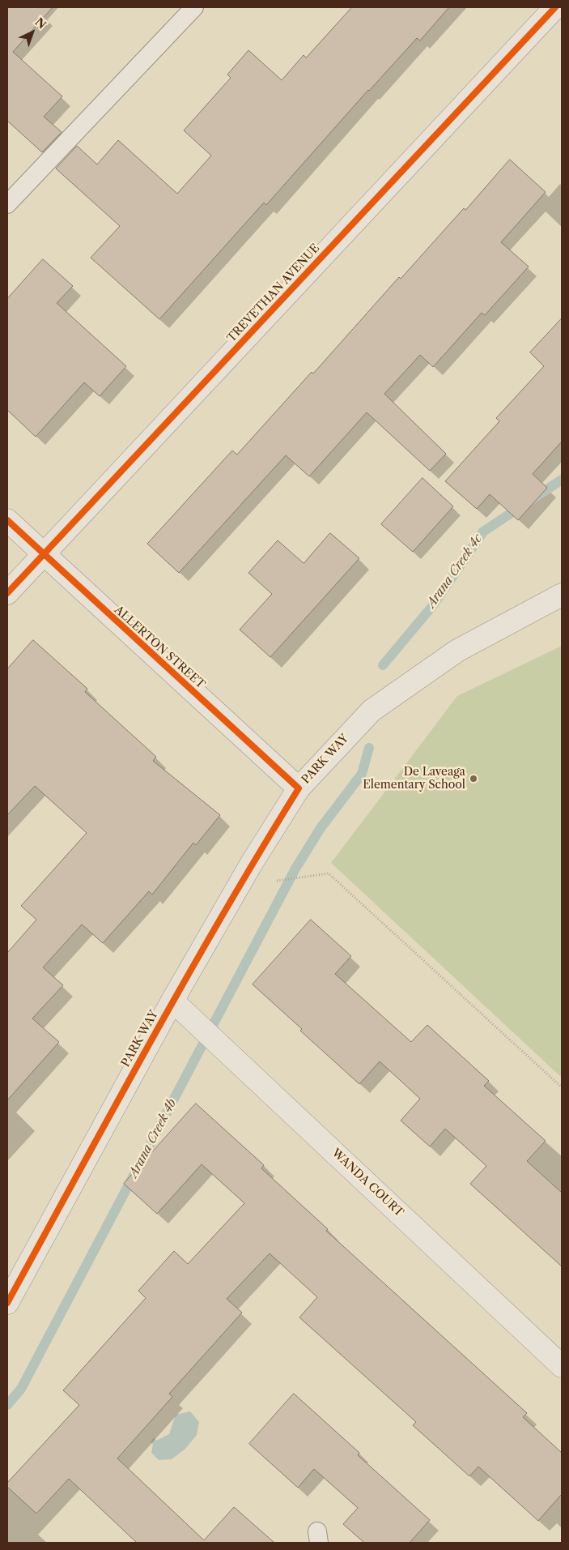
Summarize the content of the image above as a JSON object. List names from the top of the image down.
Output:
{
  "streets": {
    "street": [
      "TREVETHAN AVENUE",
      "ALLERTON STREET",
      "PARK WAY",
      "WANDA COURT"
    ]
  },
  "crossings": [
    ["TREVETHAN AVENUE", "ALLERTON STREET"],
    ["ALLERTON STREET", "PARK WAY"],
    ["PARK WAY", "WANDA COURT"]
  ],
  "water": ["Arana Creek 4c", "Arana Creek 4b"],
  "places": ["De Laveaga Elementary School"],
  "north": "top right"
}
